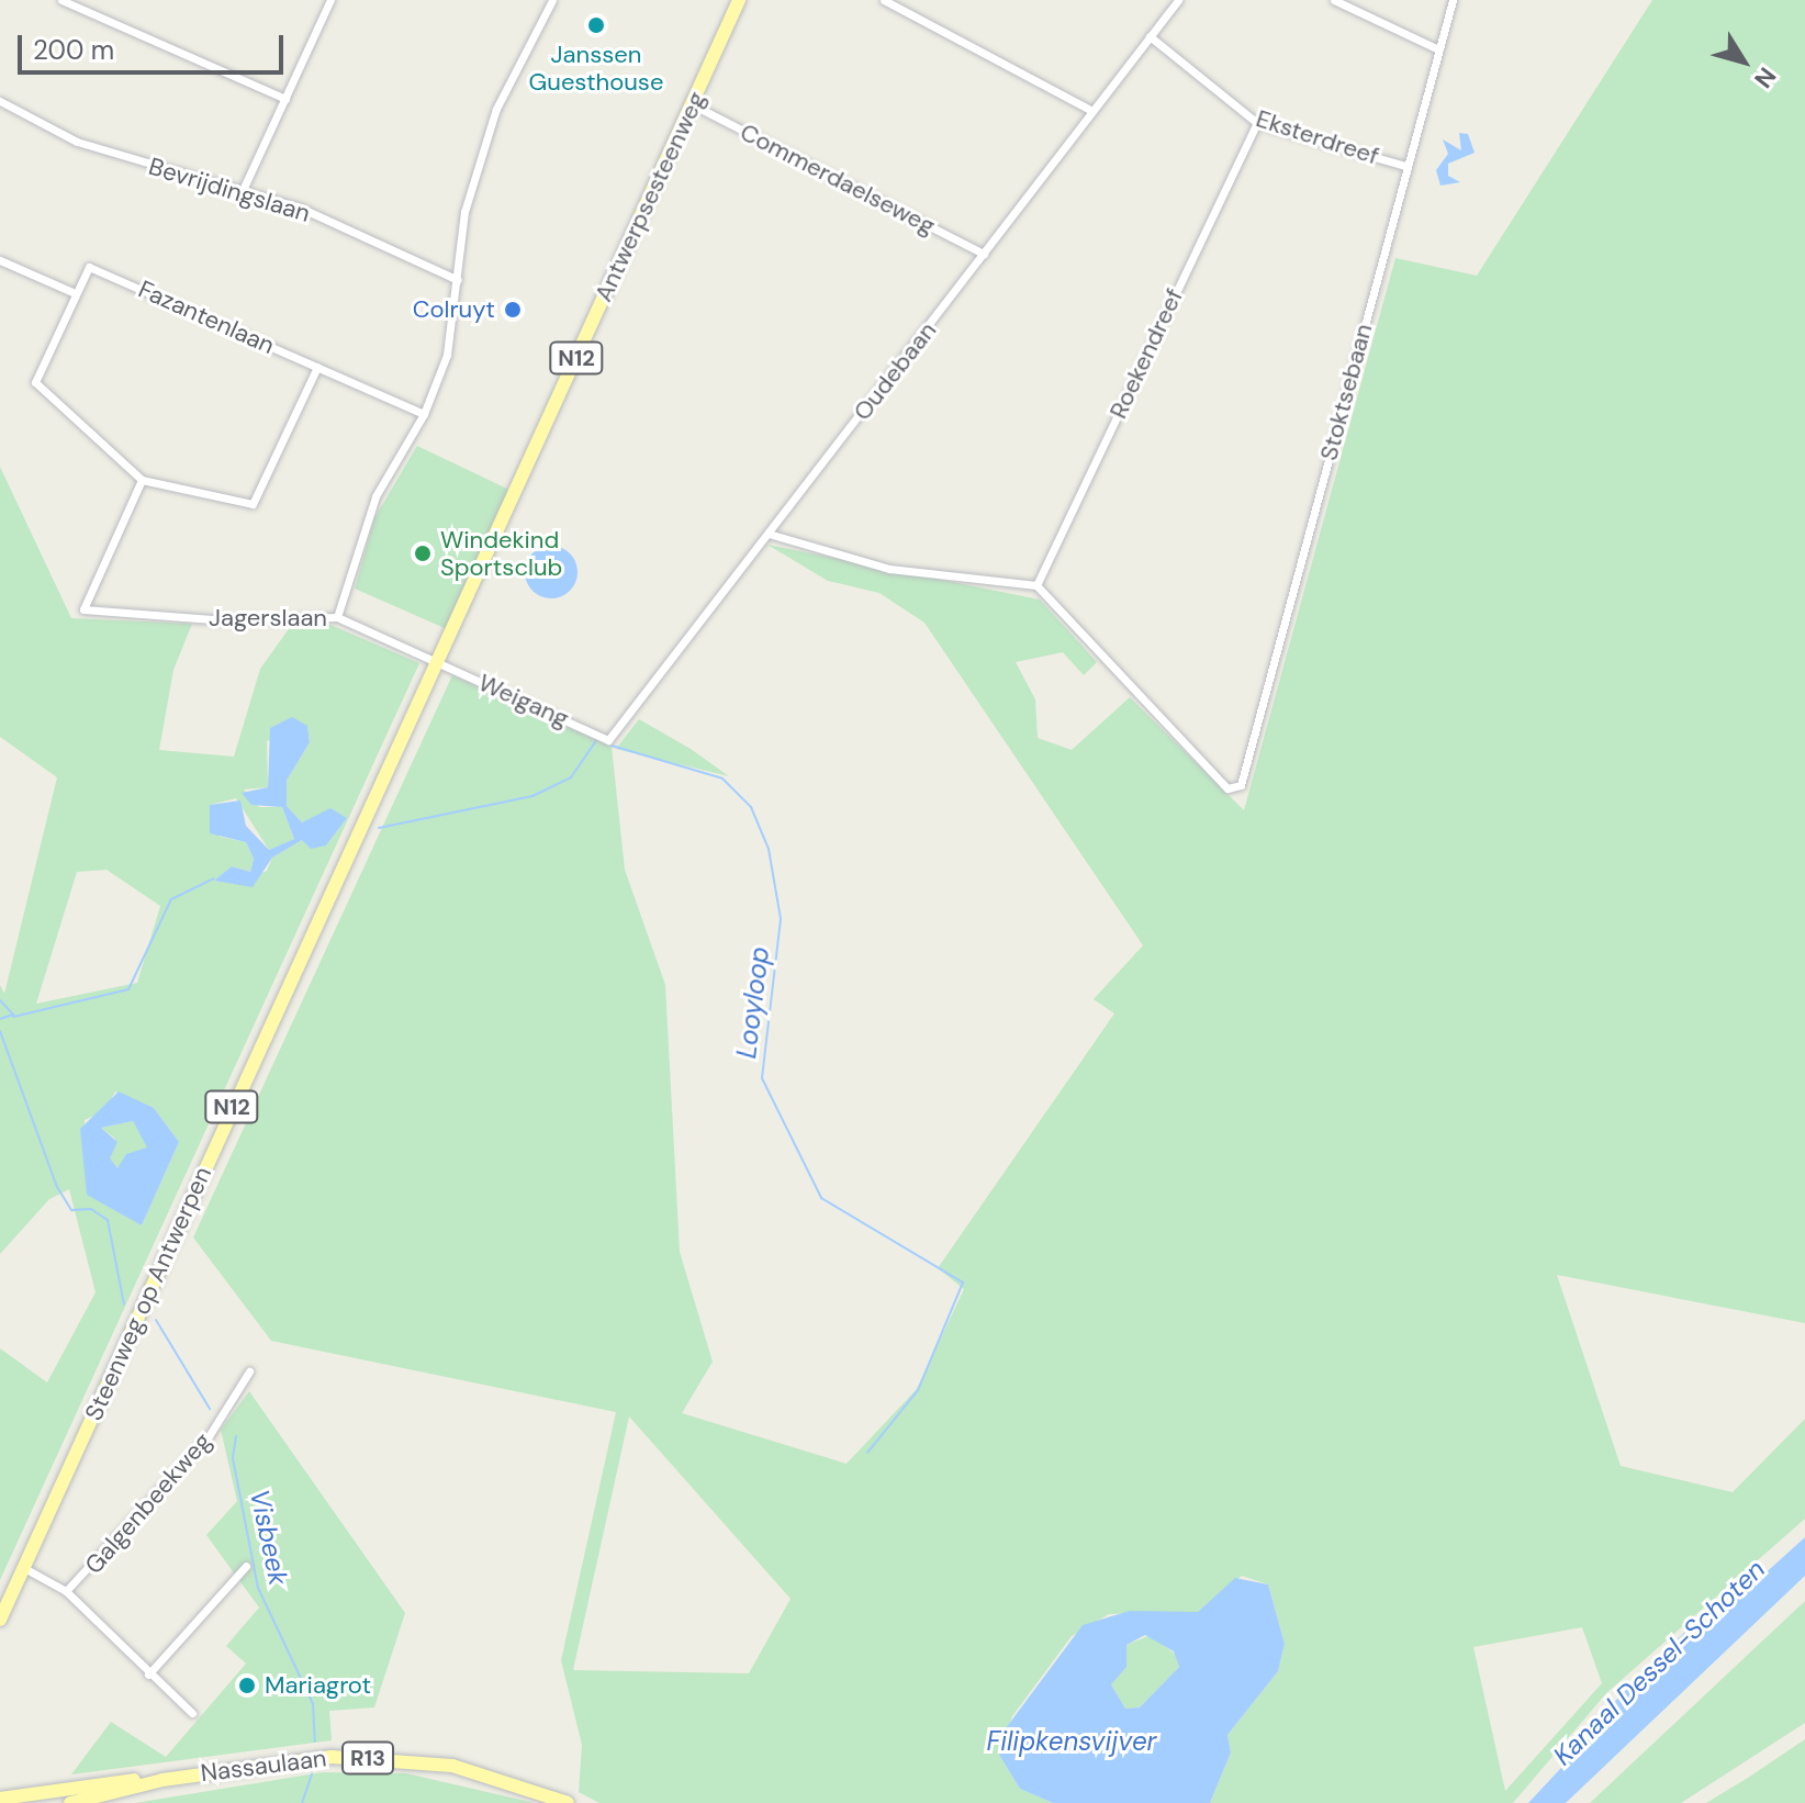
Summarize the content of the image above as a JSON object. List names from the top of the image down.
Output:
{
  "streets": {
    "main road": [
      "Antwerpsesteenweg",
      "N12",
      "Steenweg op Antwerpen",
      "R13",
      "Nassaulaan"
    ],
    "street": [
      "Eksterdreef",
      "Commerdaelseweg",
      "Bevrijdingslaan",
      "Fazantenlaan",
      "Roekendreef",
      "Oudebaan",
      "Stoktsebaan",
      "Jagerslaan",
      "Weigang",
      "Galgenbeekweg"
    ]
  },
  "crossings": [
    ["Eksterdreef", "Roekendreef"],
    ["Eksterdreef", "Oudebaan"],
    ["Eksterdreef", "Stoktsebaan"],
    ["Commerdaelseweg", "Antwerpsesteenweg"],
    ["Commerdaelseweg", "Oudebaan"],
    ["Antwerpsesteenweg", "Jagerslaan"],
    ["Antwerpsesteenweg", "Weigang"],
    ["Antwerpsesteenweg", "Steenweg op Antwerpen"],
    ["Roekendreef", "Stoktsebaan"],
    ["Oudebaan", "Weigang"],
    ["Jagerslaan", "Weigang"],
    ["Steenweg op Antwerpen", "Galgenbeekweg"]
  ],
  "water": [
    "Looyloop",
    "Visbeek",
    "Kanaal Dessel-Schoten",
    "Filipkensvijver"
  ],
  "places": [
    "Janssen Guesthouse",
    "Colruyt",
    "Windekind Sportsclub",
    "Mariagrot"
  ],
  "scale_bar": "200 m",
  "north": "bottom right"
}
